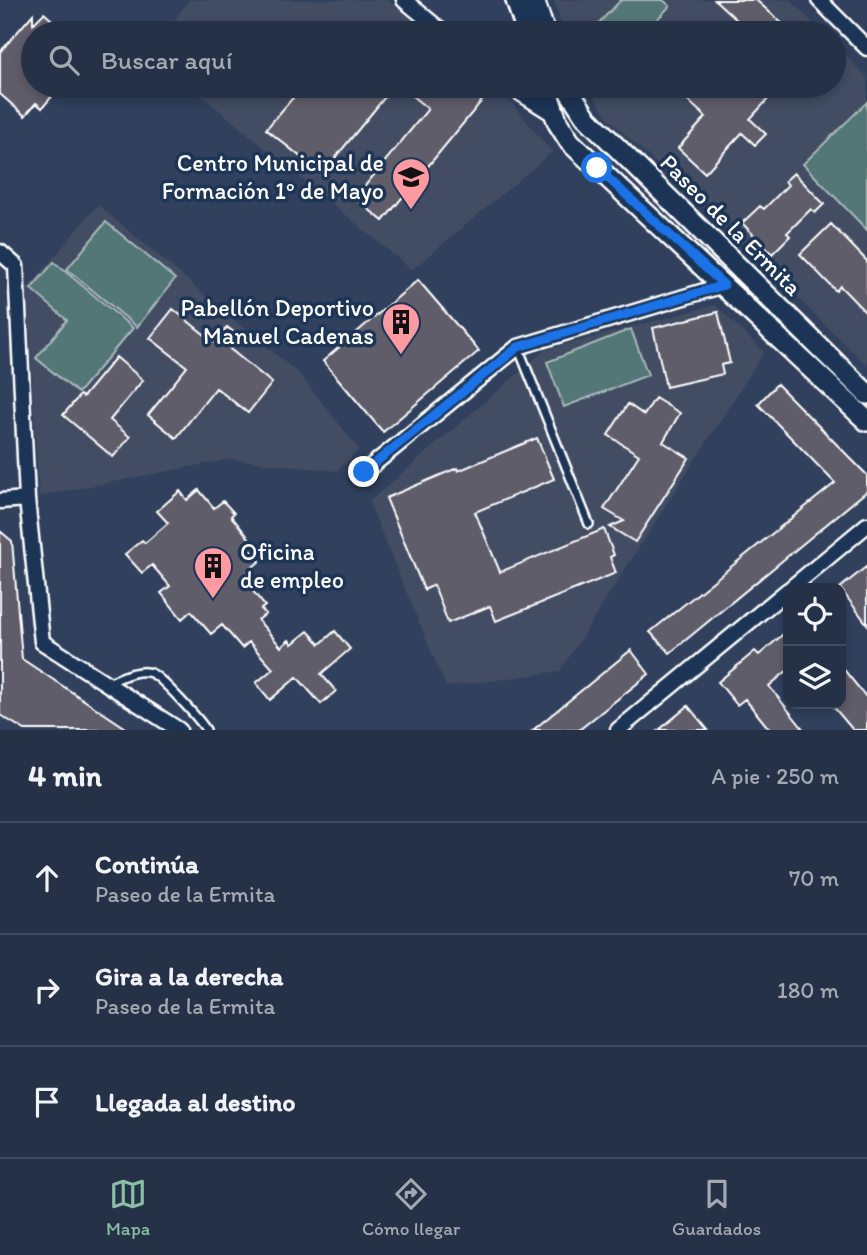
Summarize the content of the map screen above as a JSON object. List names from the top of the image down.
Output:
{
  "streets": {
    "main road": ["Paseo de la Ermita"]
  },
  "places": {
    "school or university": ["Centro Municipal de Formación 1º de Mayo"],
    "building": ["Pabellón Deportivo Manuel Cadenas", "Oficina de empleo"]
  },
  "page": {
    "search": "Buscar aquí",
    "heading": ["4 min", "A pie · 250 m"],
    "list": [
      ["Continúa", "Paseo de la Ermita", "70 m"],
      ["Gira a la derecha", "Paseo de la Ermita", "180 m"],
      "Llegada al destino"
    ],
    "nav": ["Mapa", "Cómo llegar", "Guardados"]
  }
}
